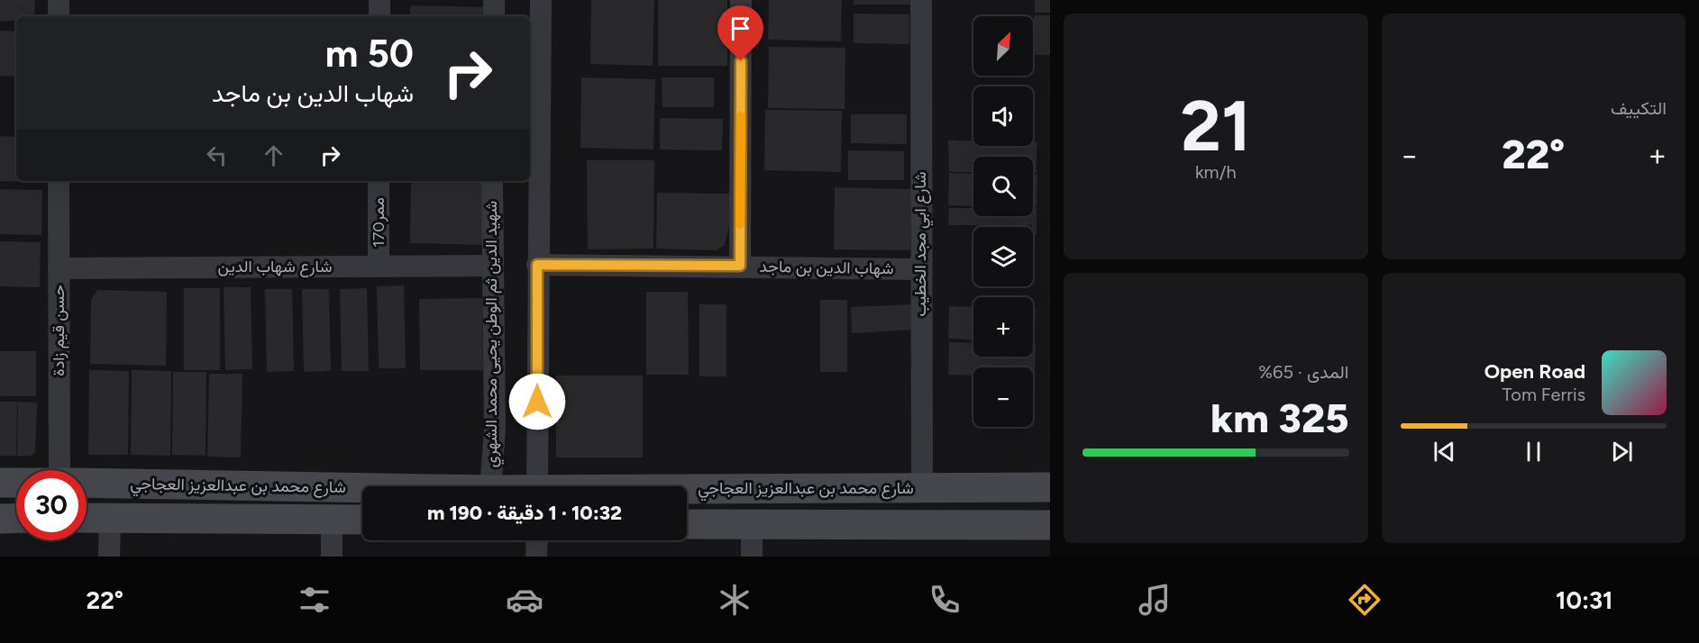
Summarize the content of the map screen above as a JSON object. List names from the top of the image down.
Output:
{
  "streets": {
    "street": [
      "ممر170",
      "شارع ابي مجد الخطيب",
      "شارع شهاب الدين",
      "شهاب الدين بن ماجد",
      "حسن قيم زادة",
      "شهيد الدين ثم الوطن يحيى محمد الشهري",
      "شارع محمد بن عبدالعزيز العجاجي"
    ]
  },
  "crossings": [
    ["ممر170", "شارع شهاب الدين"],
    ["شارع ابي مجد الخطيب", "شهاب الدين بن ماجد"],
    ["شارع ابي مجد الخطيب", "شارع محمد بن عبدالعزيز العجاجي"],
    ["شارع شهاب الدين", "حسن قيم زادة"],
    ["شارع شهاب الدين", "شهيد الدين ثم الوطن يحيى محمد الشهري"]
  ],
  "north": "top right",
  "page": {
    "tile": [
      "التكييف",
      ["21", "km/h"],
      ["المدى · 65%", "325 km"]
    ],
    "map_buttons": ["+", "−"],
    "turn": ["50 m", "شهاب الدين بن ماجد"],
    "heat": ["−", "22°", "+"],
    "song": ["Open Road", "Tom Ferris"],
    "limit": "30",
    "trip": "10:32 · 1 دقيقة · 190 m",
    "tabs": ["10:31", "22°"]
  }
}
